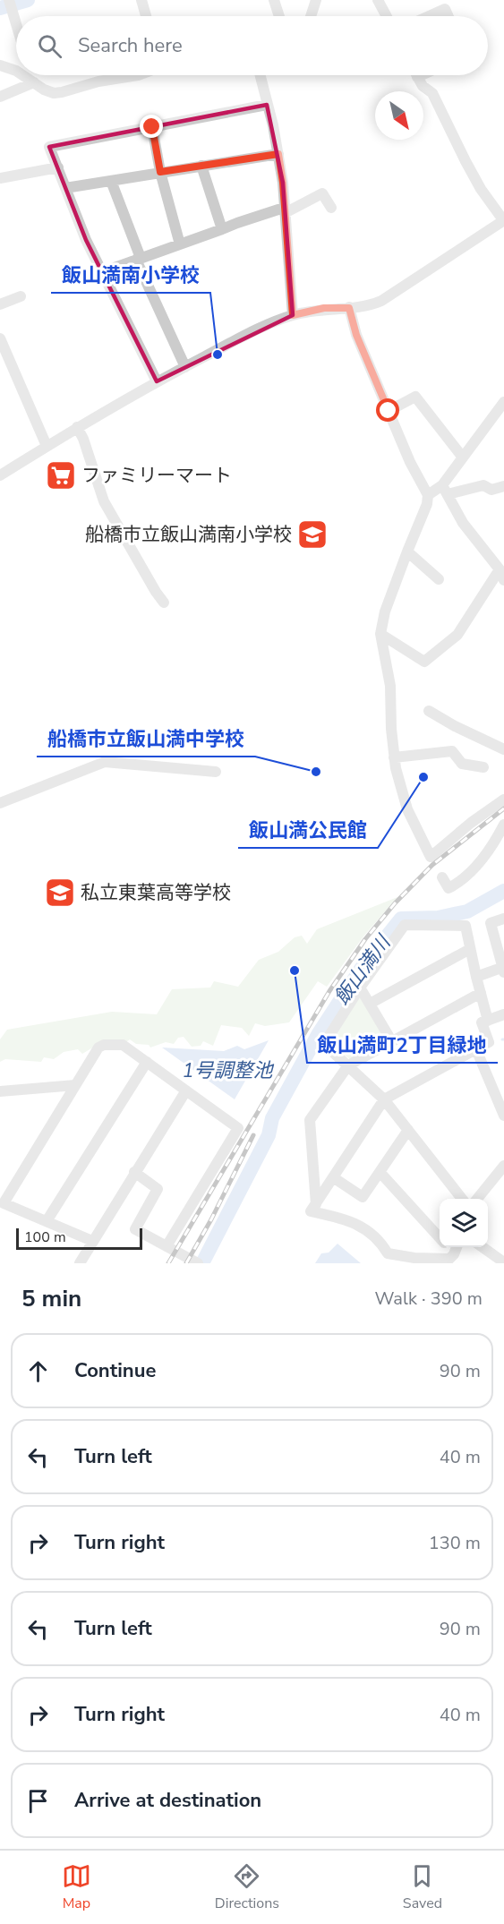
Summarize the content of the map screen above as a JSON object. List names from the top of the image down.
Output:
{
  "water": ["飯山満川", "1号調整池"],
  "places": {
    "other": [
      "飯山満南小学校",
      "船橋市立飯山満中学校",
      "飯山満公民館",
      "飯山満町2丁目緑地"
    ],
    "supermarket": ["ファミリーマート"],
    "school or university": ["船橋市立飯山満南小学校", "私立東葉高等学校"]
  },
  "scale_bar": "100 m",
  "north": "bottom right",
  "page": {
    "search": "Search here",
    "scale": "100 m",
    "heading": ["5 min", "Walk · 390 m"],
    "list": [
      ["Continue", "90 m"],
      ["Turn left", "40 m"],
      ["Turn right", "130 m"],
      ["Turn left", "90 m"],
      ["Turn right", "40 m"],
      "Arrive at destination"
    ],
    "nav": ["Map", "Directions", "Saved"]
  }
}
